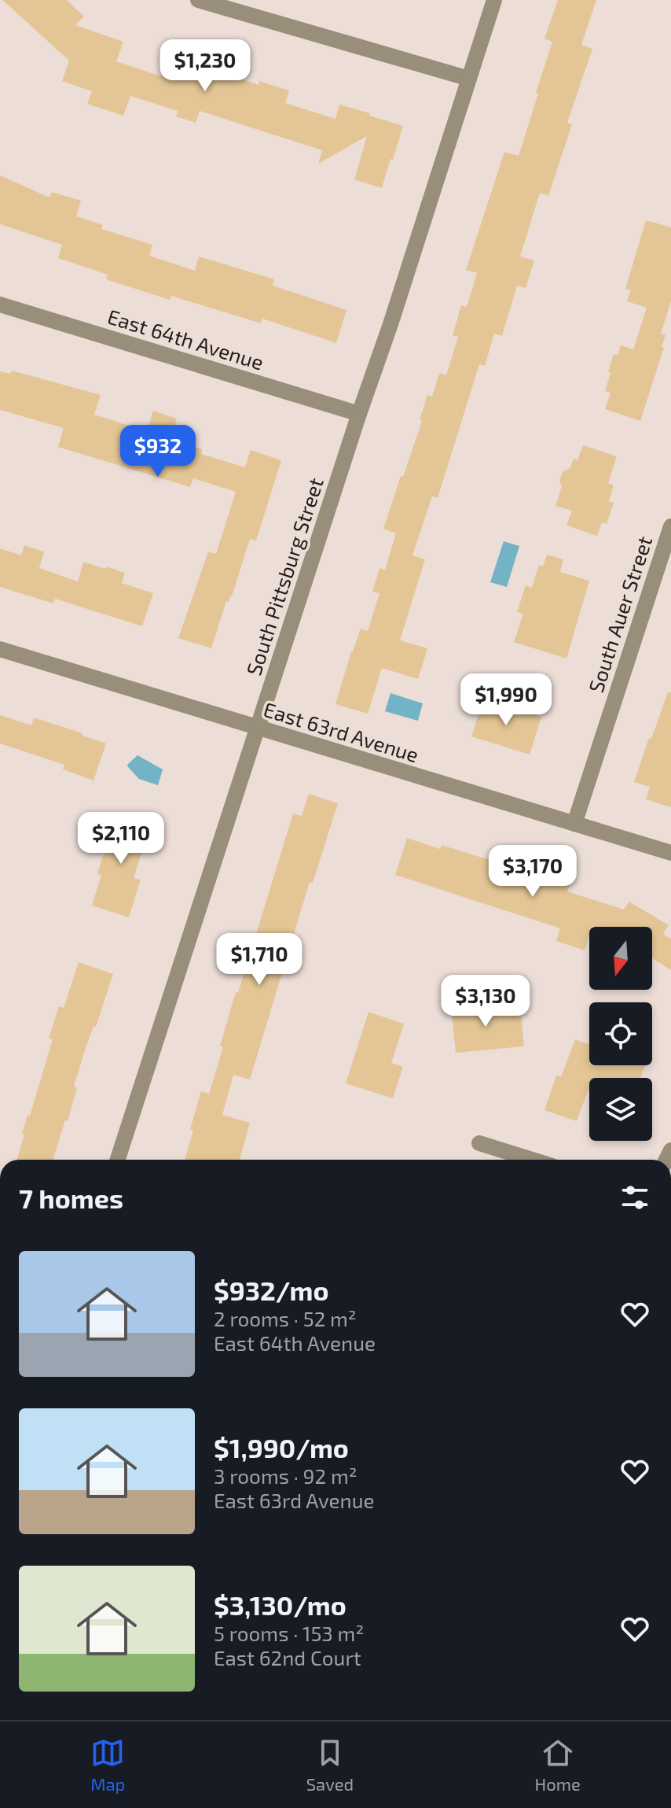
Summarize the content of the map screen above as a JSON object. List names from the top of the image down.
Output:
{
  "streets": {
    "street": [
      "East 64th Avenue",
      "South Pittsburg Street",
      "South Auer Street",
      "East 63rd Avenue"
    ]
  },
  "crossings": [
    ["East 64th Avenue", "South Pittsburg Street"],
    ["South Pittsburg Street", "East 63rd Avenue"],
    ["South Auer Street", "East 63rd Avenue"]
  ],
  "north": "bottom",
  "page": {
    "price": [
      "$1,230",
      "$932",
      "$1,990",
      "$2,110",
      "$3,170",
      "$1,710",
      "$3,130"
    ],
    "heading": "7 homes",
    "list": [
      {
        "name": "$932/mo",
        "note": "2 rooms · 52 m² · East 64th Avenue"
      },
      {
        "name": "$1,990/mo",
        "note": "3 rooms · 92 m² · East 63rd Avenue"
      },
      {
        "name": "$3,130/mo",
        "note": "5 rooms · 153 m² · East 62nd Court"
      }
    ],
    "tabs": ["Map", "Saved", "Home"]
  }
}
